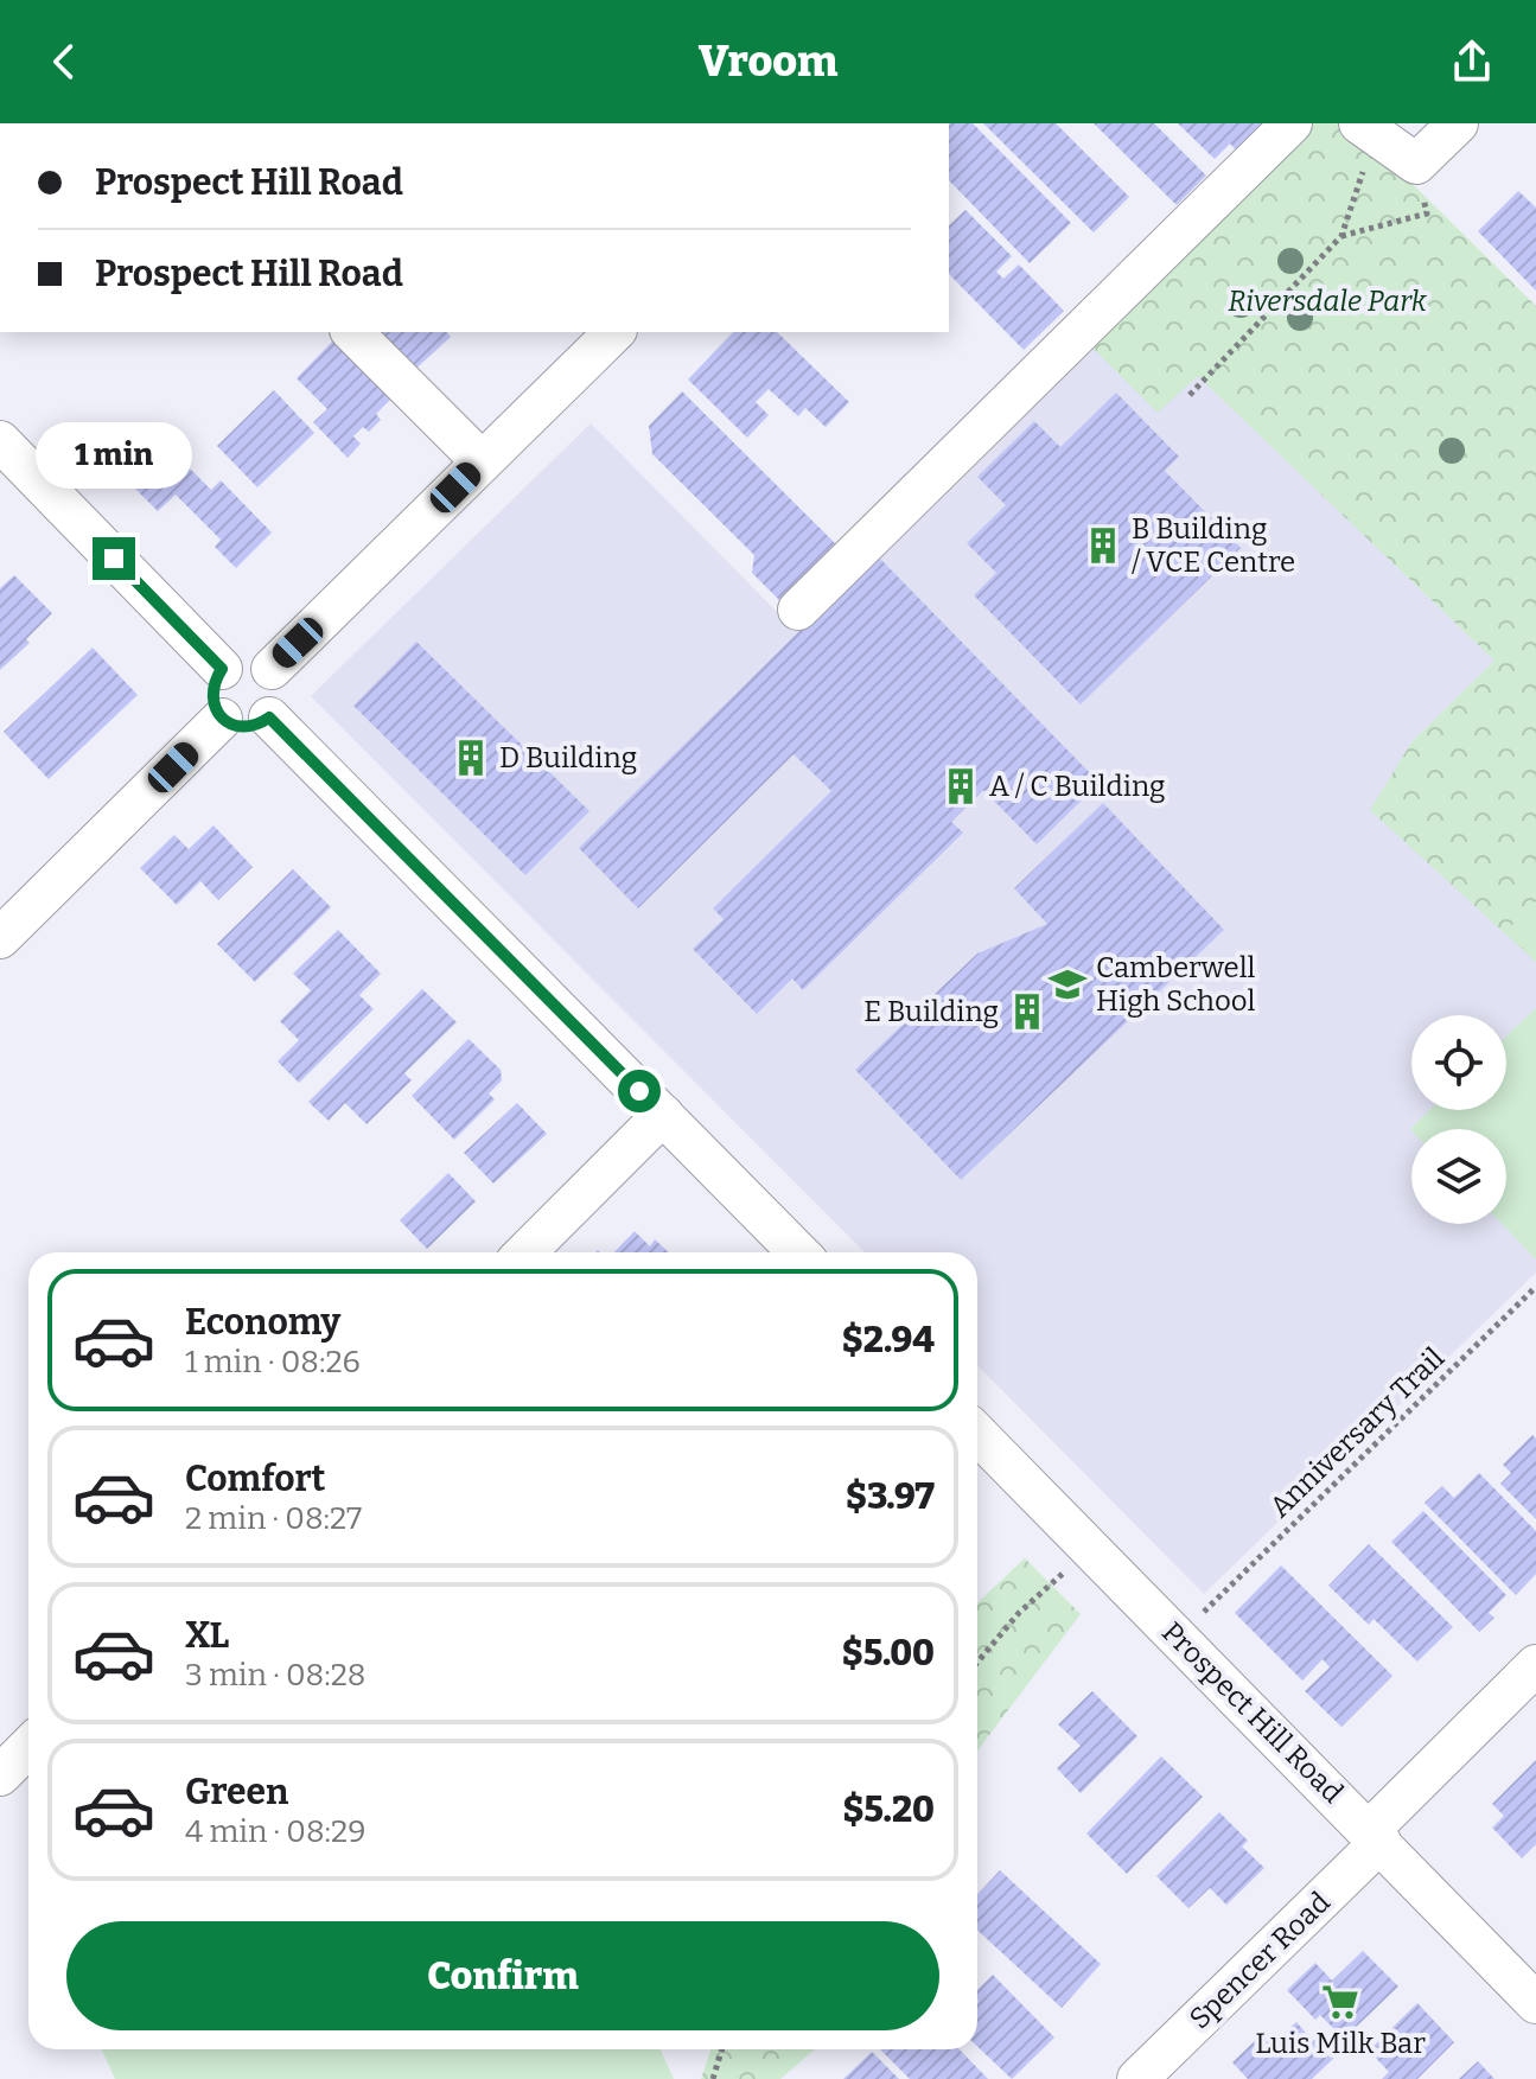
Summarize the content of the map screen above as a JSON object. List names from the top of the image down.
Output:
{
  "streets": {
    "street": ["Prospect Hill Road", "Spencer Road"],
    "path": ["Anniversary Trail"]
  },
  "crossings": [
    ["Prospect Hill Road", "Spencer Road"]
  ],
  "parks": ["Riversdale Park"],
  "places": {
    "building": [
      "B Building / VCE Centre",
      "D Building",
      "A / C Building",
      "E Building"
    ],
    "school or university": ["Camberwell High School"],
    "supermarket": ["Luis Milk Bar"]
  },
  "page": {
    "header": "Vroom",
    "banner": ["Prospect Hill Road", "Prospect Hill Road"],
    "bubble": "1 min",
    "list": [
      {
        "name": "Economy",
        "note": "1 min · 08:26",
        "value": "$2.94"
      },
      {
        "name": "Comfort",
        "note": "2 min · 08:27",
        "value": "$3.97"
      },
      {
        "name": "XL",
        "note": "3 min · 08:28",
        "value": "$5.00"
      },
      {
        "name": "Green",
        "note": "4 min · 08:29",
        "value": "$5.20"
      }
    ],
    "buttons": "Confirm"
  }
}
